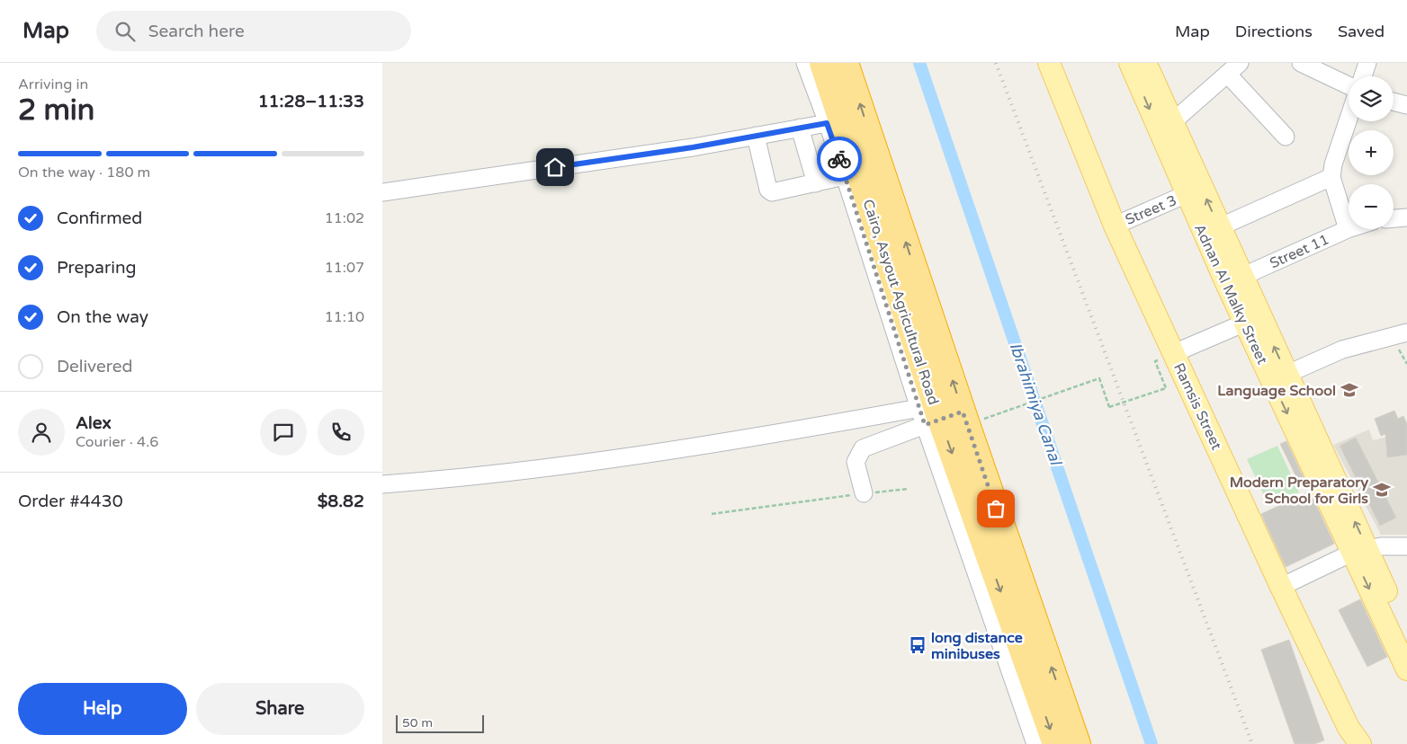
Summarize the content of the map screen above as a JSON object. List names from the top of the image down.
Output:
{
  "streets": {
    "highway": ["Cairo, Asyout Agricultural Road"],
    "main road": ["Adnan Al Malky Street", "Ramsis Street"],
    "street": ["Street 3", "Street 11"]
  },
  "crossings": [
    ["Street 3", "Adnan Al Malky Street"],
    ["Street 3", "Ramsis Street"],
    ["Street 11", "Adnan Al Malky Street"]
  ],
  "water": ["Ibrahimiya Canal"],
  "places": {
    "school or university": ["Language School", "Modern Preparatory School for Girls"],
    "bus stop": ["long distance minibuses"]
  },
  "scale_bar": "50 m",
  "page": {
    "header": "Map",
    "search": "Search here",
    "nav": ["Map", "Directions", "Saved"],
    "heading": ["2 min", "Arriving in", "11:28–11:33"],
    "panel": [
      "Alex",
      "Courier · 4.6",
      "Order #4430",
      "$8.82"
    ],
    "map_buttons": ["+", "−"],
    "bar": "On the way · 180 m",
    "list": [
      ["Confirmed", "11:02"],
      ["Preparing", "11:07"],
      ["On the way", "11:10"],
      "Delivered"
    ],
    "buttons": ["Help", "Share"],
    "scale": "50 m"
  }
}
